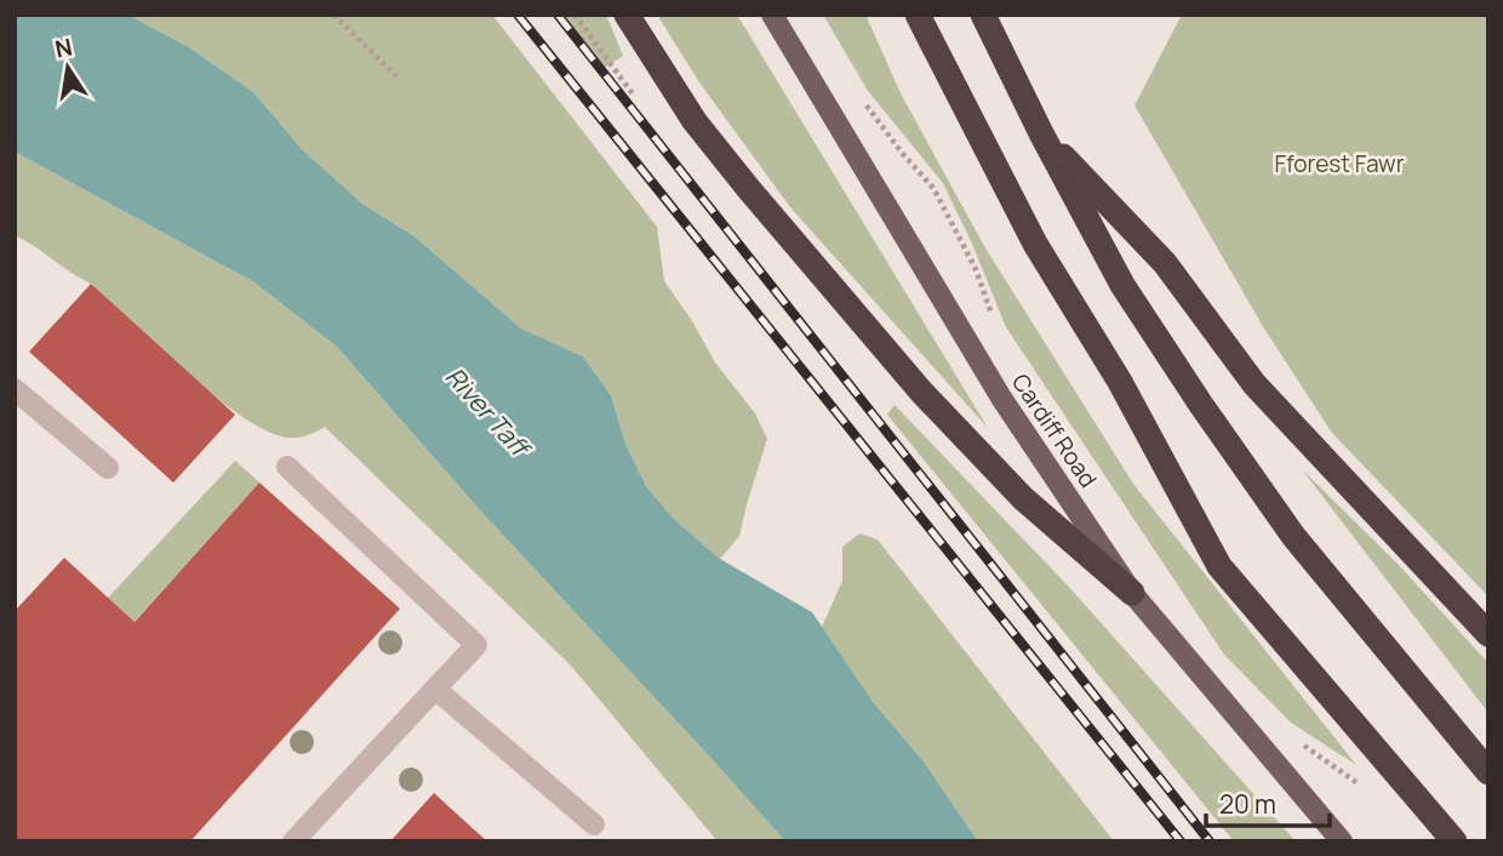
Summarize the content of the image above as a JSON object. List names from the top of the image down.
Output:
{
  "streets": {
    "main road": ["Cardiff Road"]
  },
  "water": ["River Taff"],
  "parks": ["Fforest Fawr"],
  "scale_bar": "20 m",
  "north": "top"
}
